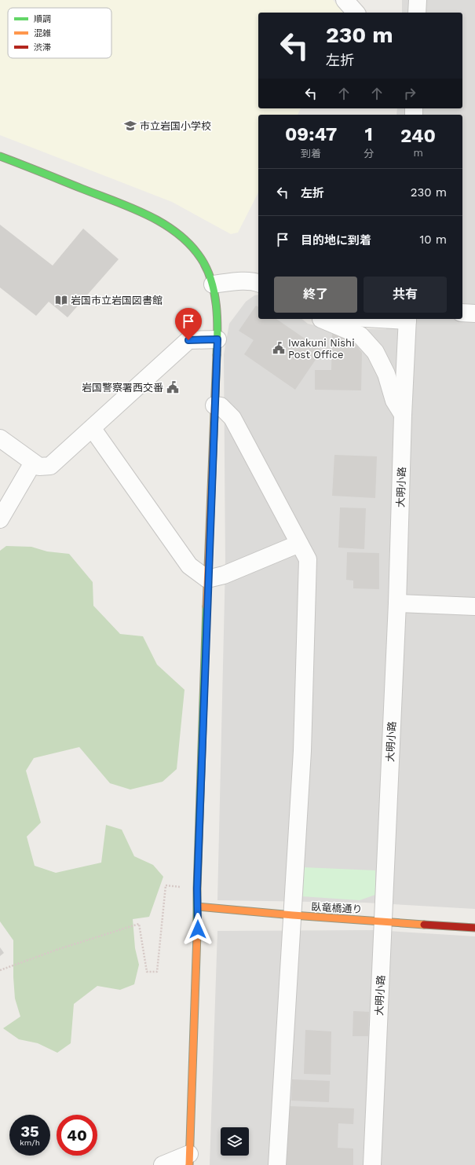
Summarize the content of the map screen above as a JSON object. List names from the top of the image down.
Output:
{
  "streets": {
    "street": ["大明小路", "臥竜橋通り"]
  },
  "crossings": [
    ["大明小路", "臥竜橋通り"]
  ],
  "places": {
    "school or university": ["市立岩国小学校"],
    "library": ["岩国市立岩国図書館"],
    "public building": ["Iwakuni Nishi Post Office", "岩国警察署西交番"]
  },
  "legend": ["順調", "混雑", "渋滞"],
  "page": {
    "turn": ["230 m", "左折"],
    "eta": [
      "09:47",
      "到着",
      "1",
      "分",
      "240",
      "m"
    ],
    "list": [
      {
        "name": "左折",
        "value": "230 m"
      },
      {
        "name": "目的地に到着",
        "value": "10 m"
      }
    ],
    "buttons": ["終了", "共有"],
    "speed": "35 km/h",
    "limit": "40"
  }
}
